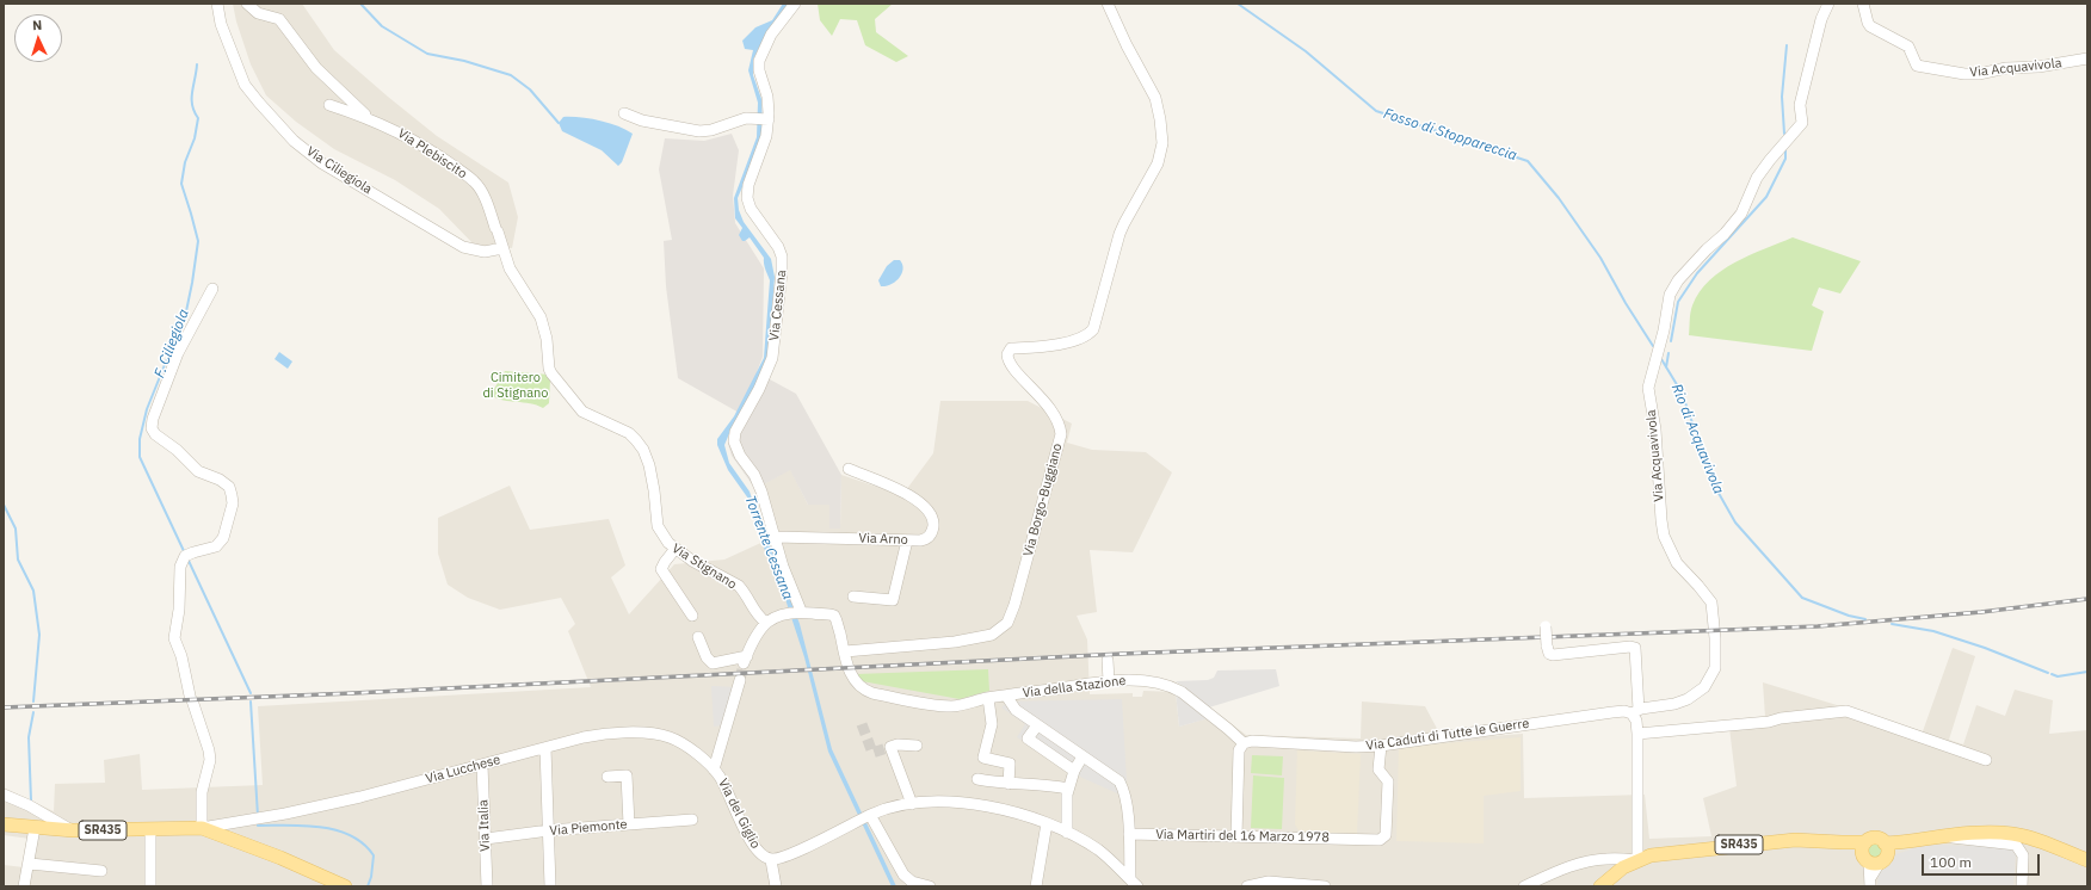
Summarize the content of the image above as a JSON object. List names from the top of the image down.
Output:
{
  "streets": {
    "main road": ["SR435"],
    "street": [
      "Via Acquavivola",
      "Via Plebiscito",
      "Via Ciliegiola",
      "Via Cessana",
      "Via Borgo-Buggiano",
      "Via Arno",
      "Via Stignano",
      "Via della Stazione",
      "Via Caduti di Tutte le Guerre",
      "Via Lucchese",
      "Via del Giglio",
      "Via Italia",
      "Via Piemonte",
      "Via Martiri del 16 Marzo 1978"
    ]
  },
  "crossings": [
    ["Via Acquavivola", "Via Caduti di Tutte le Guerre"],
    ["Via Plebiscito", "Via Ciliegiola"],
    ["Via Plebiscito", "Via Stignano"],
    ["Via Ciliegiola", "Via Stignano"],
    ["Via Cessana", "Via Arno"],
    ["Via Cessana", "Via della Stazione"],
    ["Via Borgo-Buggiano", "Via della Stazione"],
    ["Via della Stazione", "Via Caduti di Tutte le Guerre"],
    ["Via Caduti di Tutte le Guerre", "Via Martiri del 16 Marzo 1978"],
    ["Via Lucchese", "Via del Giglio"],
    ["Via Lucchese", "Via Italia"],
    ["Via Lucchese", "SR435"],
    ["Via Italia", "Via Piemonte"]
  ],
  "water": [
    "Fosso di Stoppareccia",
    "F. Ciliegiola",
    "Rio di Acquavivola",
    "Torrente Cessana"
  ],
  "parks": ["Cimitero di Stignano"],
  "scale_bar": "100 m",
  "north": "top"
}
